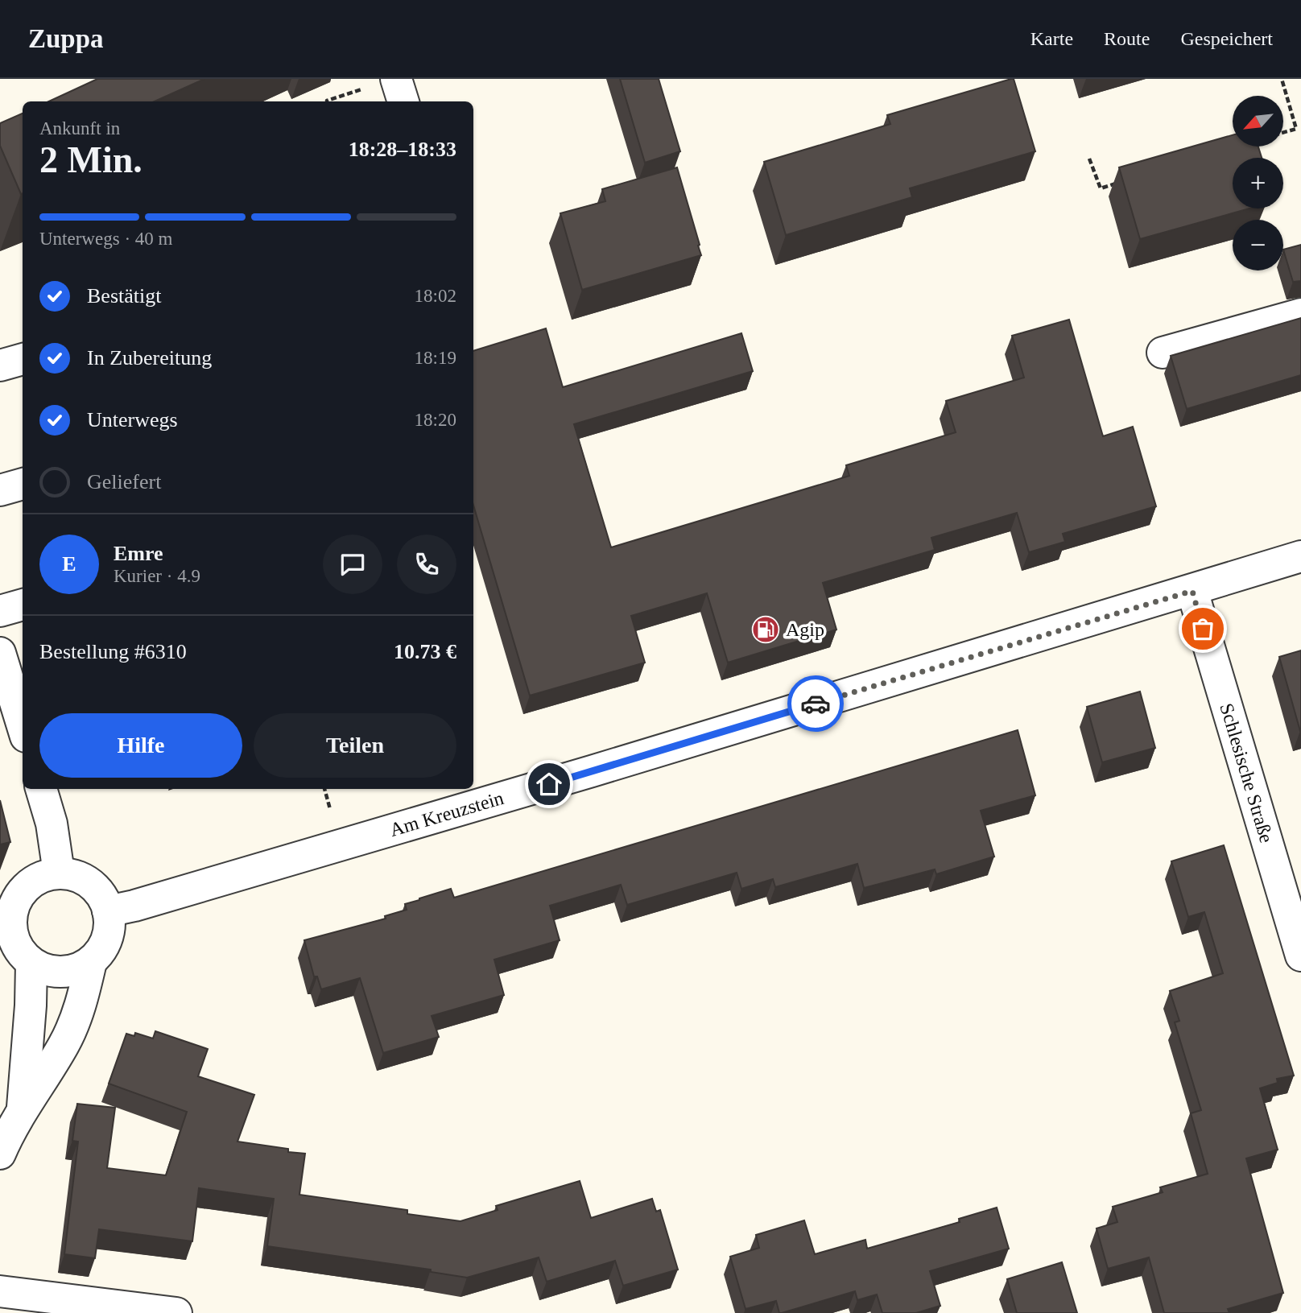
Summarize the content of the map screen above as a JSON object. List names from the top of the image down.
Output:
{
  "streets": {
    "street": ["Schlesische Straße", "Am Kreuzstein"]
  },
  "crossings": [
    ["Schlesische Straße", "Am Kreuzstein"]
  ],
  "places": {
    "fuel station": ["Agip"]
  },
  "north": "bottom left",
  "page": {
    "header": "Zuppa",
    "nav": ["Karte", "Route", "Gespeichert"],
    "map_buttons": ["+", "−"],
    "heading": ["2 Min.", "Ankunft in", "18:28–18:33"],
    "panel": [
      "Emre",
      "Kurier · 4.9",
      "Bestellung #6310",
      "10.73 €"
    ],
    "bar": "Unterwegs · 40 m",
    "list": [
      ["Bestätigt", "18:02"],
      ["In Zubereitung", "18:19"],
      ["Unterwegs", "18:20"],
      "Geliefert"
    ],
    "round": "E",
    "buttons": ["Hilfe", "Teilen"]
  }
}
